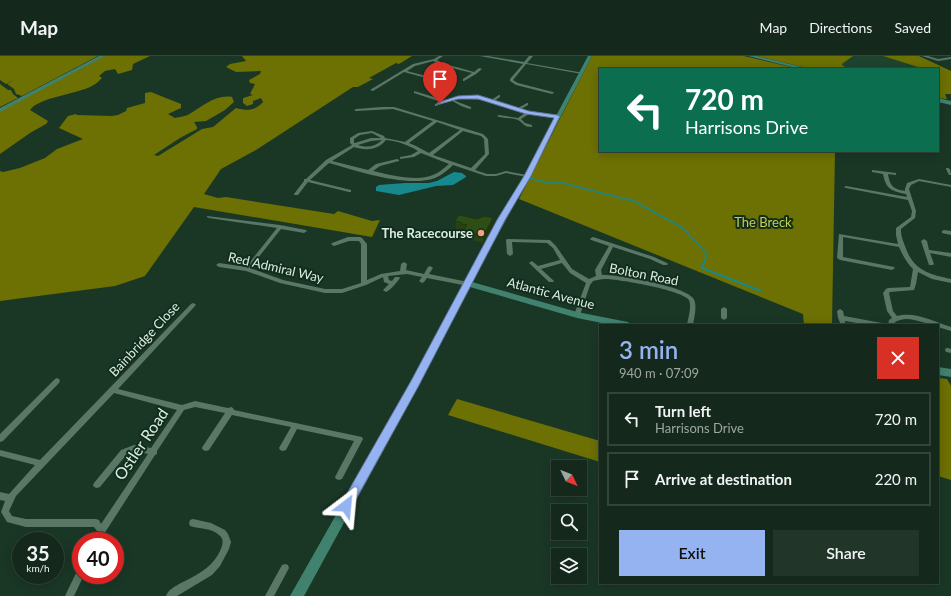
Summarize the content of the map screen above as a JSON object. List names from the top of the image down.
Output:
{
  "streets": {
    "street": [
      "Red Admiral Way",
      "Bolton Road",
      "Atlantic Avenue",
      "Bainbridge Close",
      "Ostler Road"
    ]
  },
  "crossings": [
    ["Red Admiral Way", "Atlantic Avenue"],
    ["Bainbridge Close", "Ostler Road"]
  ],
  "parks": ["The Breck"],
  "places": ["The Racecourse"],
  "north": "bottom right",
  "page": {
    "header": "Map",
    "nav": ["Map", "Directions", "Saved"],
    "turn": ["720 m", "Harrisons Drive"],
    "heading": ["3 min", "940 m · 07:09"],
    "list": [
      {
        "name": "Turn left",
        "note": "Harrisons Drive",
        "value": "720 m"
      },
      {
        "name": "Arrive at destination",
        "value": "220 m"
      }
    ],
    "buttons": ["Exit", "Share"],
    "speed": "35 km/h",
    "limit": "40"
  }
}
